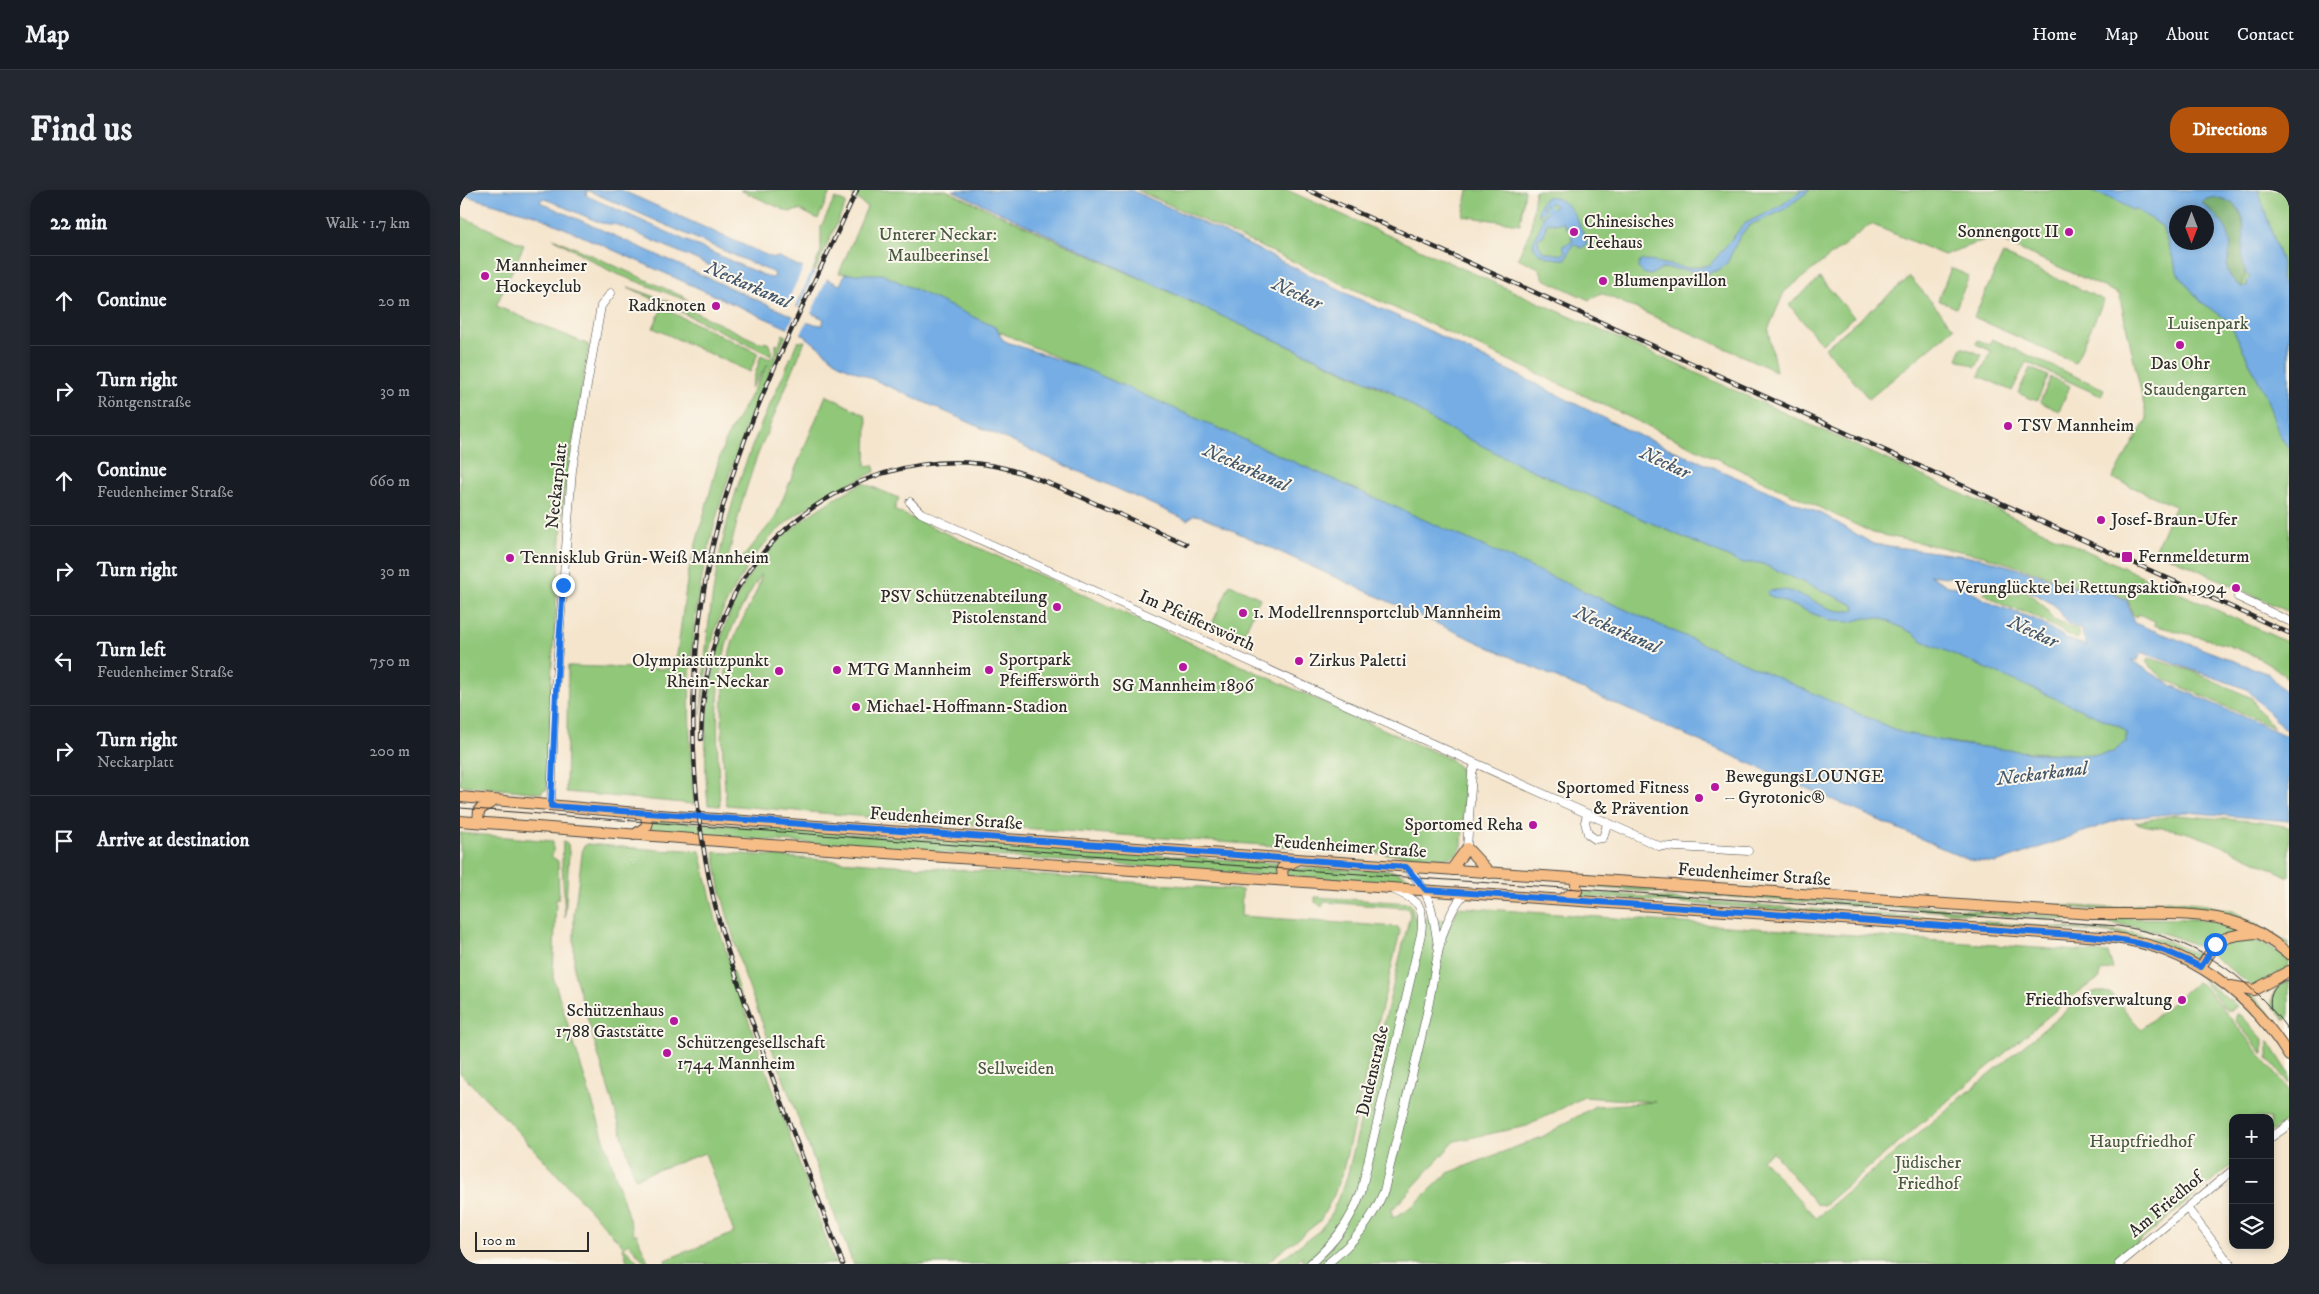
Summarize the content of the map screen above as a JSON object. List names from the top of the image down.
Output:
{
  "streets": {
    "main road": ["Feudenheimer Straße"],
    "street": [
      "Neckarplatt",
      "Im Pfeifferswörth",
      "Dudenstraße",
      "Am Friedhof"
    ]
  },
  "crossings": [
    ["Neckarplatt", "Feudenheimer Straße"]
  ],
  "water": ["Neckarkanal", "Neckar"],
  "parks": [
    "Unterer Neckar: Maulbeerinsel",
    "Luisenpark",
    "Staudengarten",
    "Sellweiden",
    "Hauptfriedhof",
    "Jüdischer Friedhof"
  ],
  "places": {
    "other": [
      "Chinesisches Teehaus",
      "Sonnengott II",
      "Mannheimer Hockeyclub",
      "Blumenpavillon",
      "Radknoten",
      "Das Ohr",
      "TSV Mannheim",
      "Josef-Braun-Ufer",
      "Tennisklub Grün-Weiß Mannheim",
      "Verunglückte bei Rettungsaktion 1994",
      "PSV Schützenabteilung Pistolenstand",
      "1. Modellrennsportclub Mannheim",
      "Zirkus Paletti",
      "SG Mannheim 1896",
      "MTG Mannheim",
      "Sportpark Pfeifferswörth",
      "Olympiastützpunkt Rhein-Neckar",
      "Michael-Hoffmann-Stadion",
      "BewegungsLOUNGE – Gyrotonic®",
      "Sportomed Fitness & Prävention",
      "Sportomed Reha",
      "Friedhofsverwaltung",
      "Schützenhaus 1788 Gaststätte",
      "Schützengesellschaft 1744 Mannheim"
    ],
    "transit": ["Fernmeldeturm"]
  },
  "scale_bar": "100 m",
  "north": "bottom",
  "page": {
    "header": "Map",
    "nav": [
      "Home",
      "Map",
      "About",
      "Contact"
    ],
    "buttons": "Directions",
    "title": "Find us",
    "heading": ["22 min", "Walk · 1.7 km"],
    "list": [
      ["Continue", "20 m"],
      ["Turn right", "Röntgenstraße", "30 m"],
      ["Continue", "Feudenheimer Straße", "660 m"],
      ["Turn right", "30 m"],
      ["Turn left", "Feudenheimer Straße", "750 m"],
      ["Turn right", "Neckarplatt", "200 m"],
      "Arrive at destination"
    ],
    "map_buttons": ["+", "−"],
    "scale": "100 m"
  }
}
